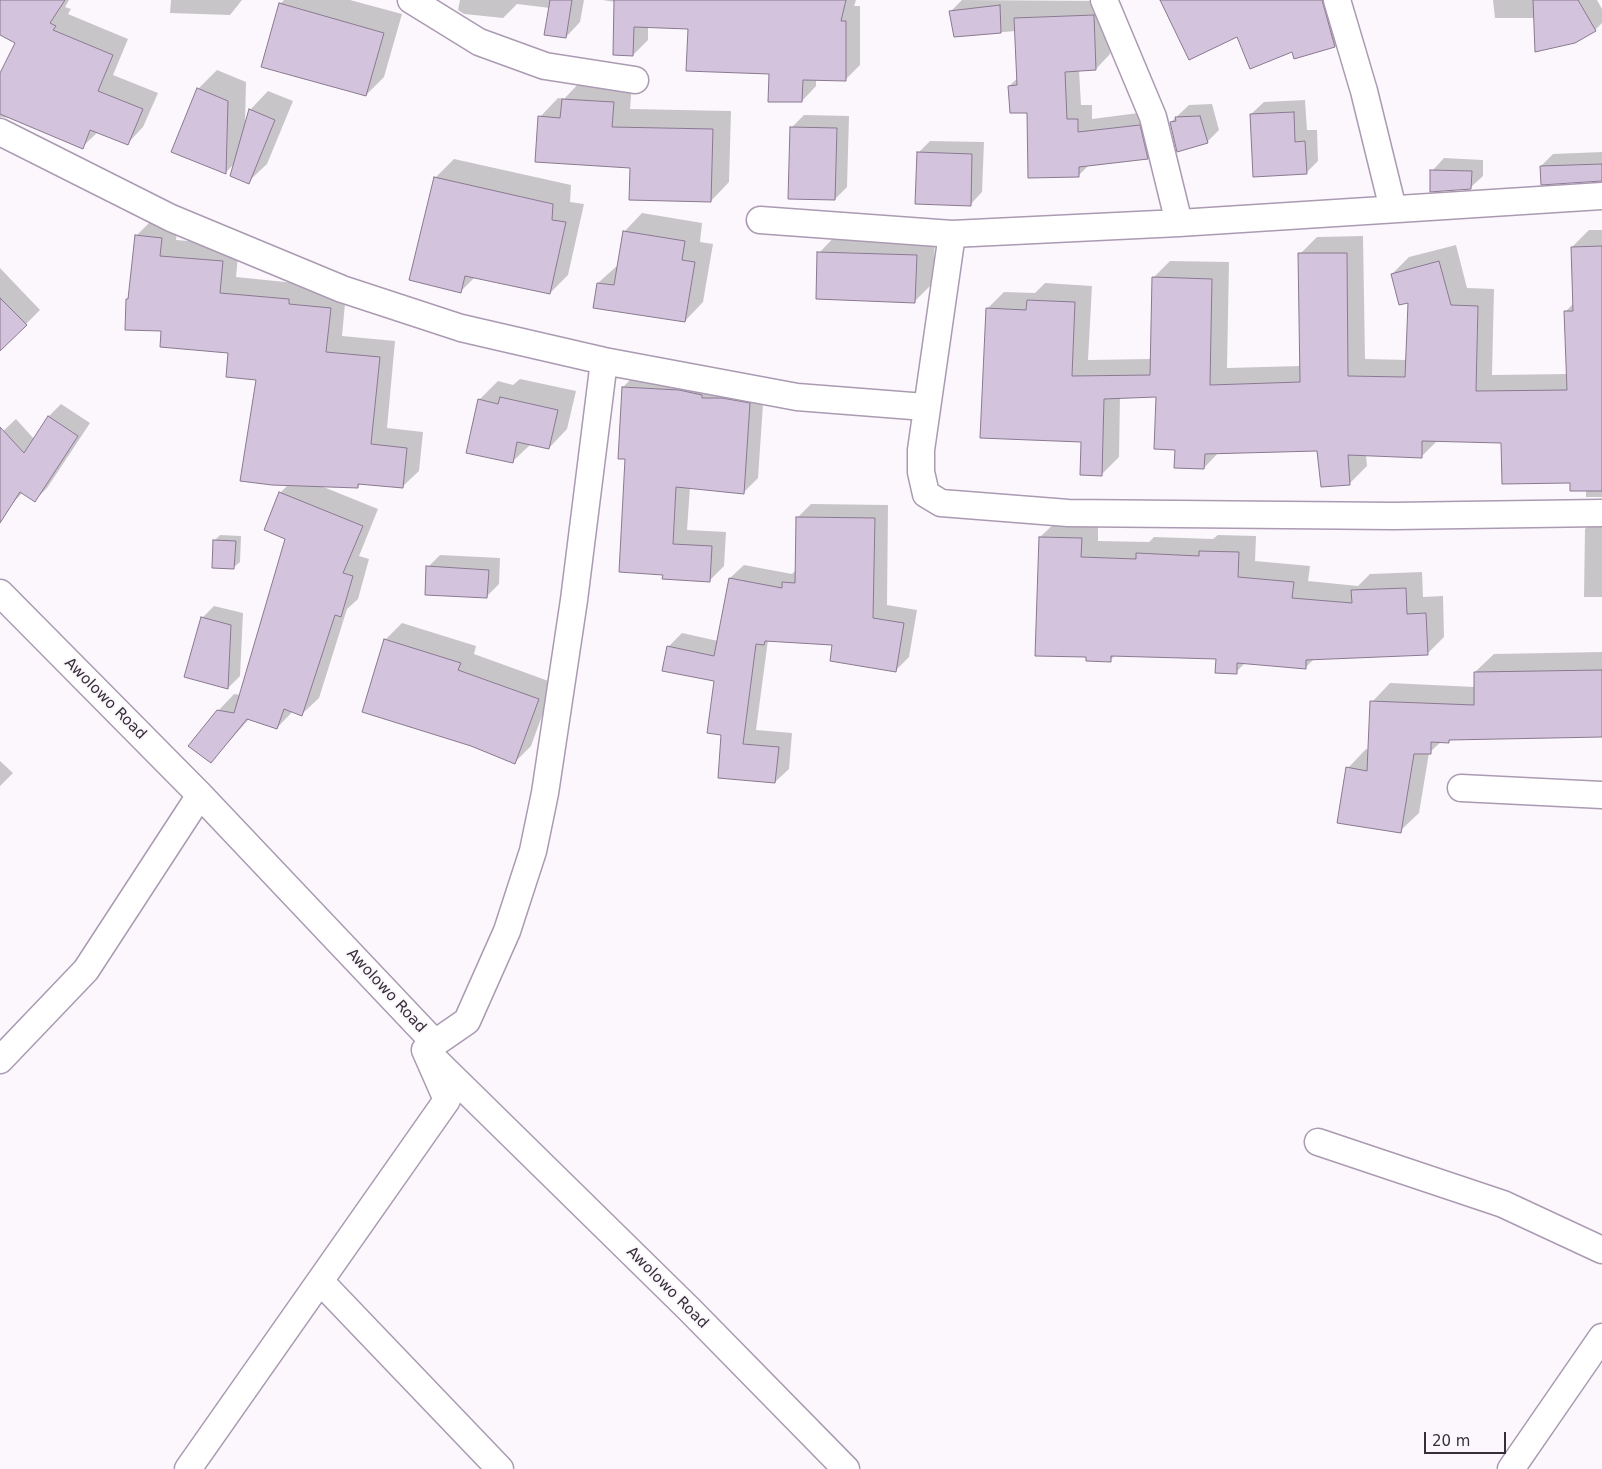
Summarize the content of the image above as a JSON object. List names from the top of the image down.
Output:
{
  "streets": {
    "street": ["Awolowo Road"]
  },
  "scale_bar": "20 m"
}
